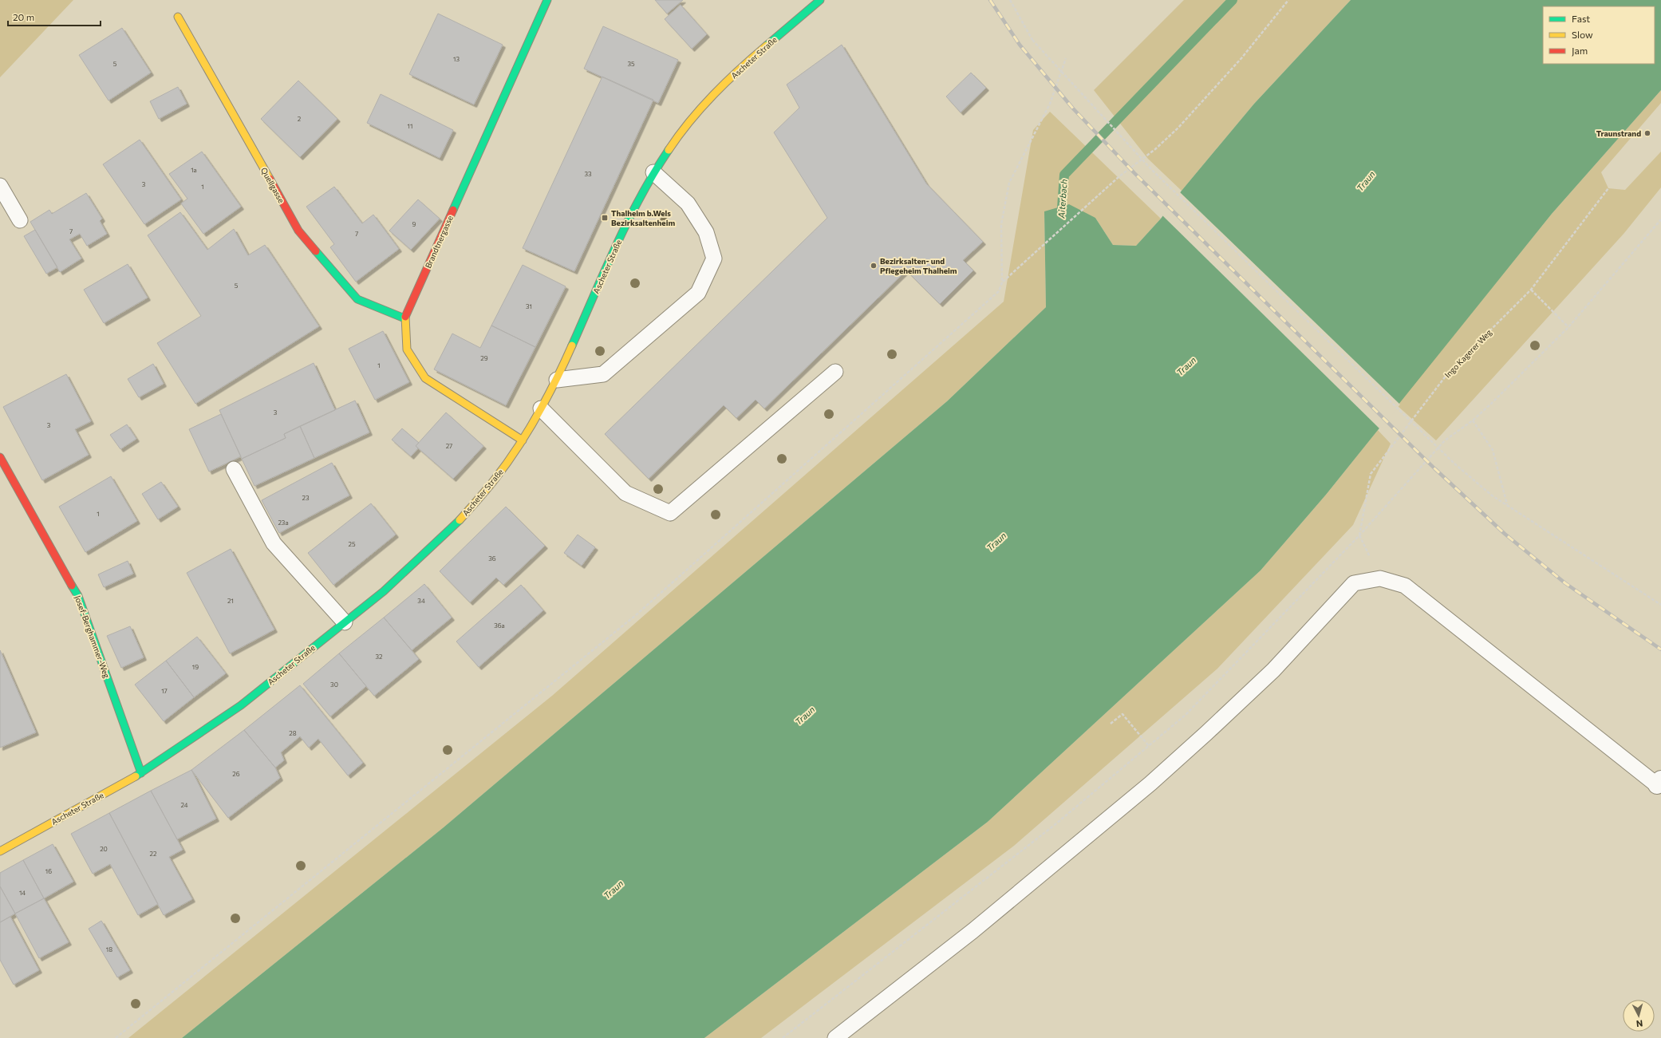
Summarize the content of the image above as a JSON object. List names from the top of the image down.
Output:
{
  "streets": {
    "street": [
      "Ascheter Straße",
      "Quellgasse",
      "Brandtnergasse",
      "Josef-Berghammer-Weg"
    ],
    "path": ["Ingo Kagerer Weg"]
  },
  "crossings": [
    ["Ascheter Straße", "Brandtnergasse"],
    ["Ascheter Straße", "Josef-Berghammer-Weg"],
    ["Quellgasse", "Brandtnergasse"]
  ],
  "water": ["Traun", "Aiterbach"],
  "places": {
    "other": ["Traunstrand", "Bezirksalten- und Pflegeheim Thalheim"],
    "transit": ["Thalheim b.Wels Bezirksaltenheim"]
  },
  "house_numbers": [
    "13",
    "5",
    "35",
    "2",
    "11",
    "1a",
    "33",
    "3",
    "1",
    "9",
    "7",
    "7",
    "5",
    "31",
    "29",
    "1",
    "3",
    "3",
    "27",
    "23",
    "1",
    "23a",
    "25",
    "36",
    "21",
    "34",
    "36a",
    "32",
    "19",
    "30",
    "17",
    "28",
    "26",
    "24",
    "20",
    "22",
    "16",
    "14",
    "18"
  ],
  "legend": ["Fast", "Slow", "Jam"],
  "scale_bar": "20 m",
  "north": "bottom"
}
